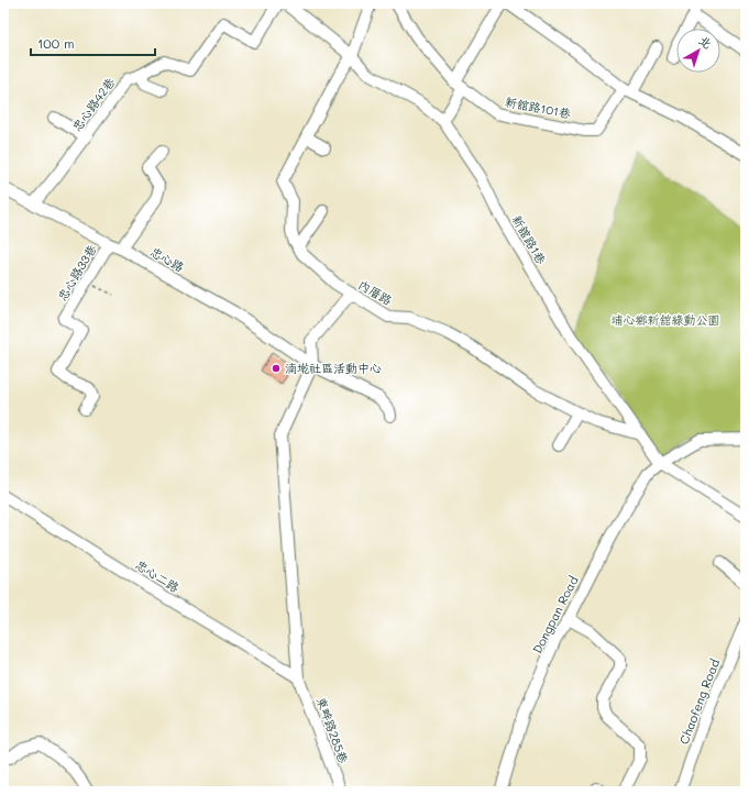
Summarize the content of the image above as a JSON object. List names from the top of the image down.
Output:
{
  "streets": {
    "street": [
      "忠心路42巷",
      "新舘路101巷",
      "新舘路1巷",
      "忠心路",
      "忠心路33巷",
      "內厝路",
      "忠心二路",
      "Dongpan Road",
      "Chaofeng Road",
      "東畔路285巷"
    ]
  },
  "crossings": [
    ["忠心路42巷", "忠心路"],
    ["新舘路1巷", "內厝路"],
    ["新舘路1巷", "Dongpan Road"],
    ["忠心路", "忠心路33巷"],
    ["忠心路", "東畔路285巷"],
    ["忠心二路", "東畔路285巷"]
  ],
  "parks": ["埔心鄉新舘綠動公園"],
  "places": ["湳墘社區活動中心"],
  "scale_bar": "100 m",
  "north": "top right"
}
